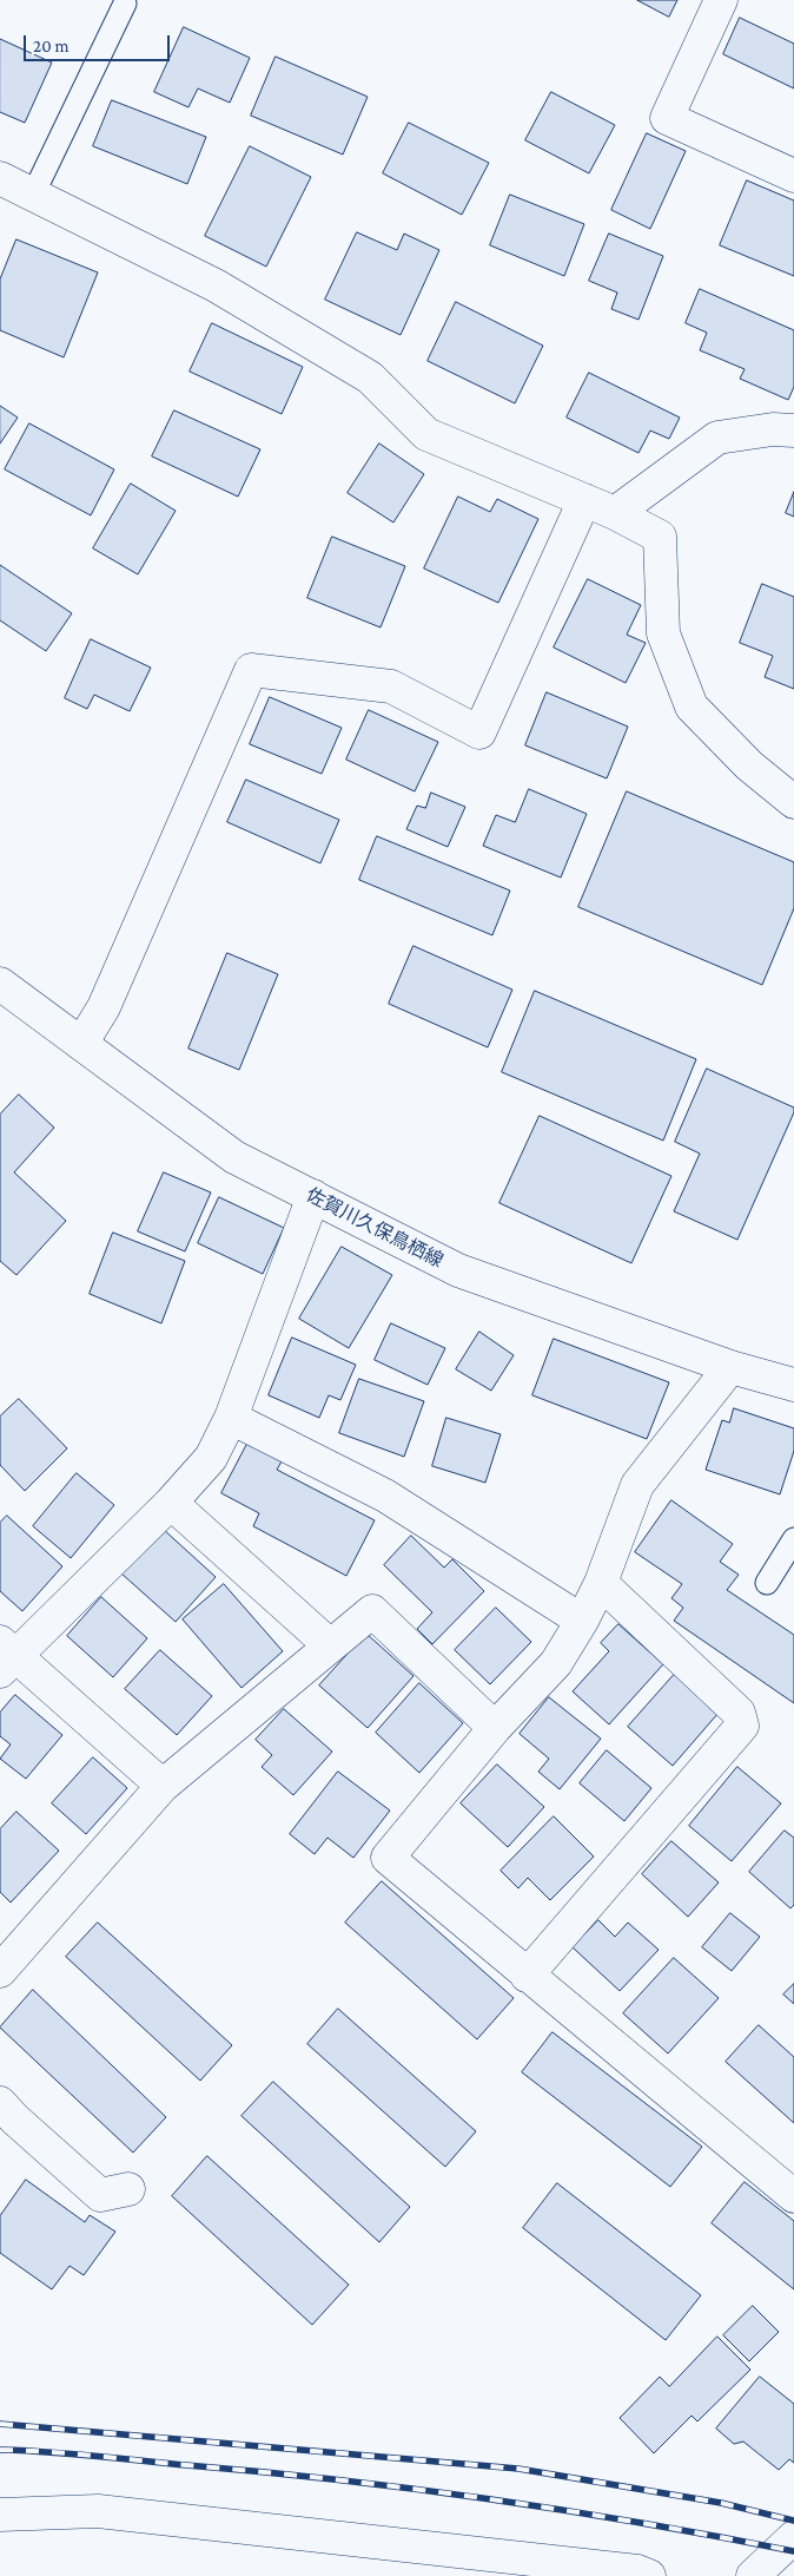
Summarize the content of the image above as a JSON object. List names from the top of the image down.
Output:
{
  "streets": {
    "street": ["佐賀川久保鳥栖線"]
  },
  "scale_bar": "20 m"
}
